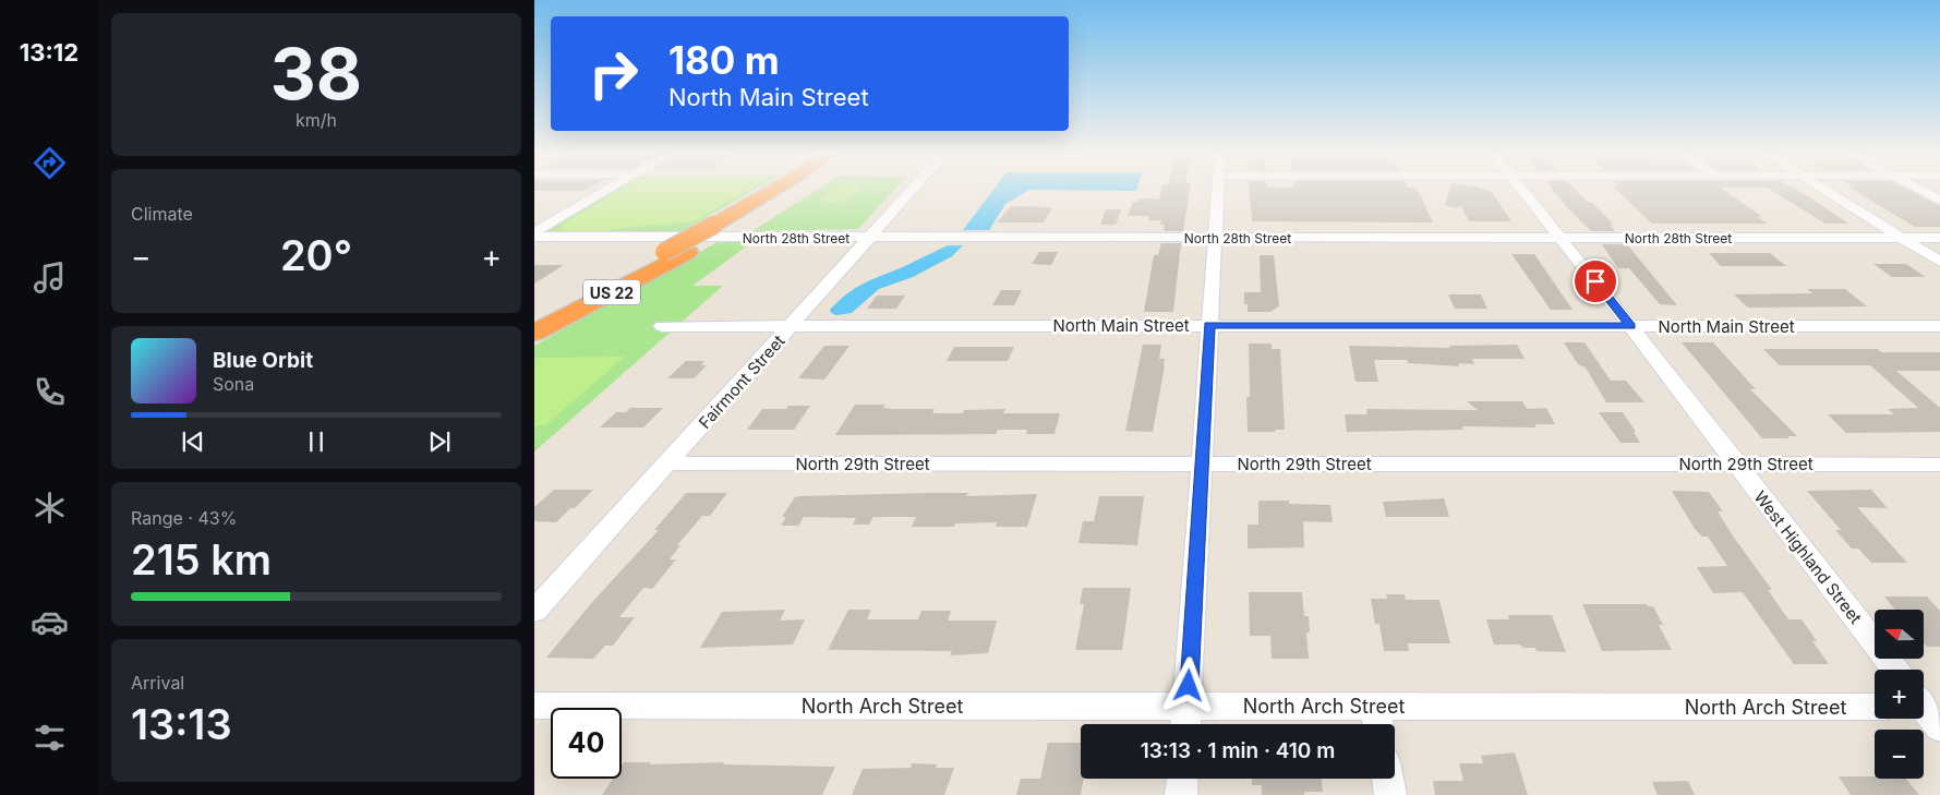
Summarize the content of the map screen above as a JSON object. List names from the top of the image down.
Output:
{
  "streets": {
    "highway": ["US 22"],
    "street": [
      "North 28th Street",
      "North Main Street",
      "Fairmont Street",
      "North 29th Street",
      "West Highland Street",
      "North Arch Street"
    ]
  },
  "crossings": [
    ["North 28th Street", "Fairmont Street"],
    ["North 28th Street", "West Highland Street"],
    ["North Main Street", "Fairmont Street"],
    ["North Main Street", "West Highland Street"],
    ["Fairmont Street", "North 29th Street"],
    ["North 29th Street", "West Highland Street"]
  ],
  "north": "left",
  "page": {
    "tabs": "13:12",
    "tile": [
      ["38", "km/h"],
      "Climate",
      ["Range · 43%", "215 km"],
      ["Arrival", "13:13"]
    ],
    "turn": ["180 m", "North Main Street"],
    "heat": ["−", "20°", "+"],
    "song": ["Blue Orbit", "Sona"],
    "map_buttons": ["+", "−"],
    "limit": "40",
    "trip": "13:13 · 1 min · 410 m"
  }
}
